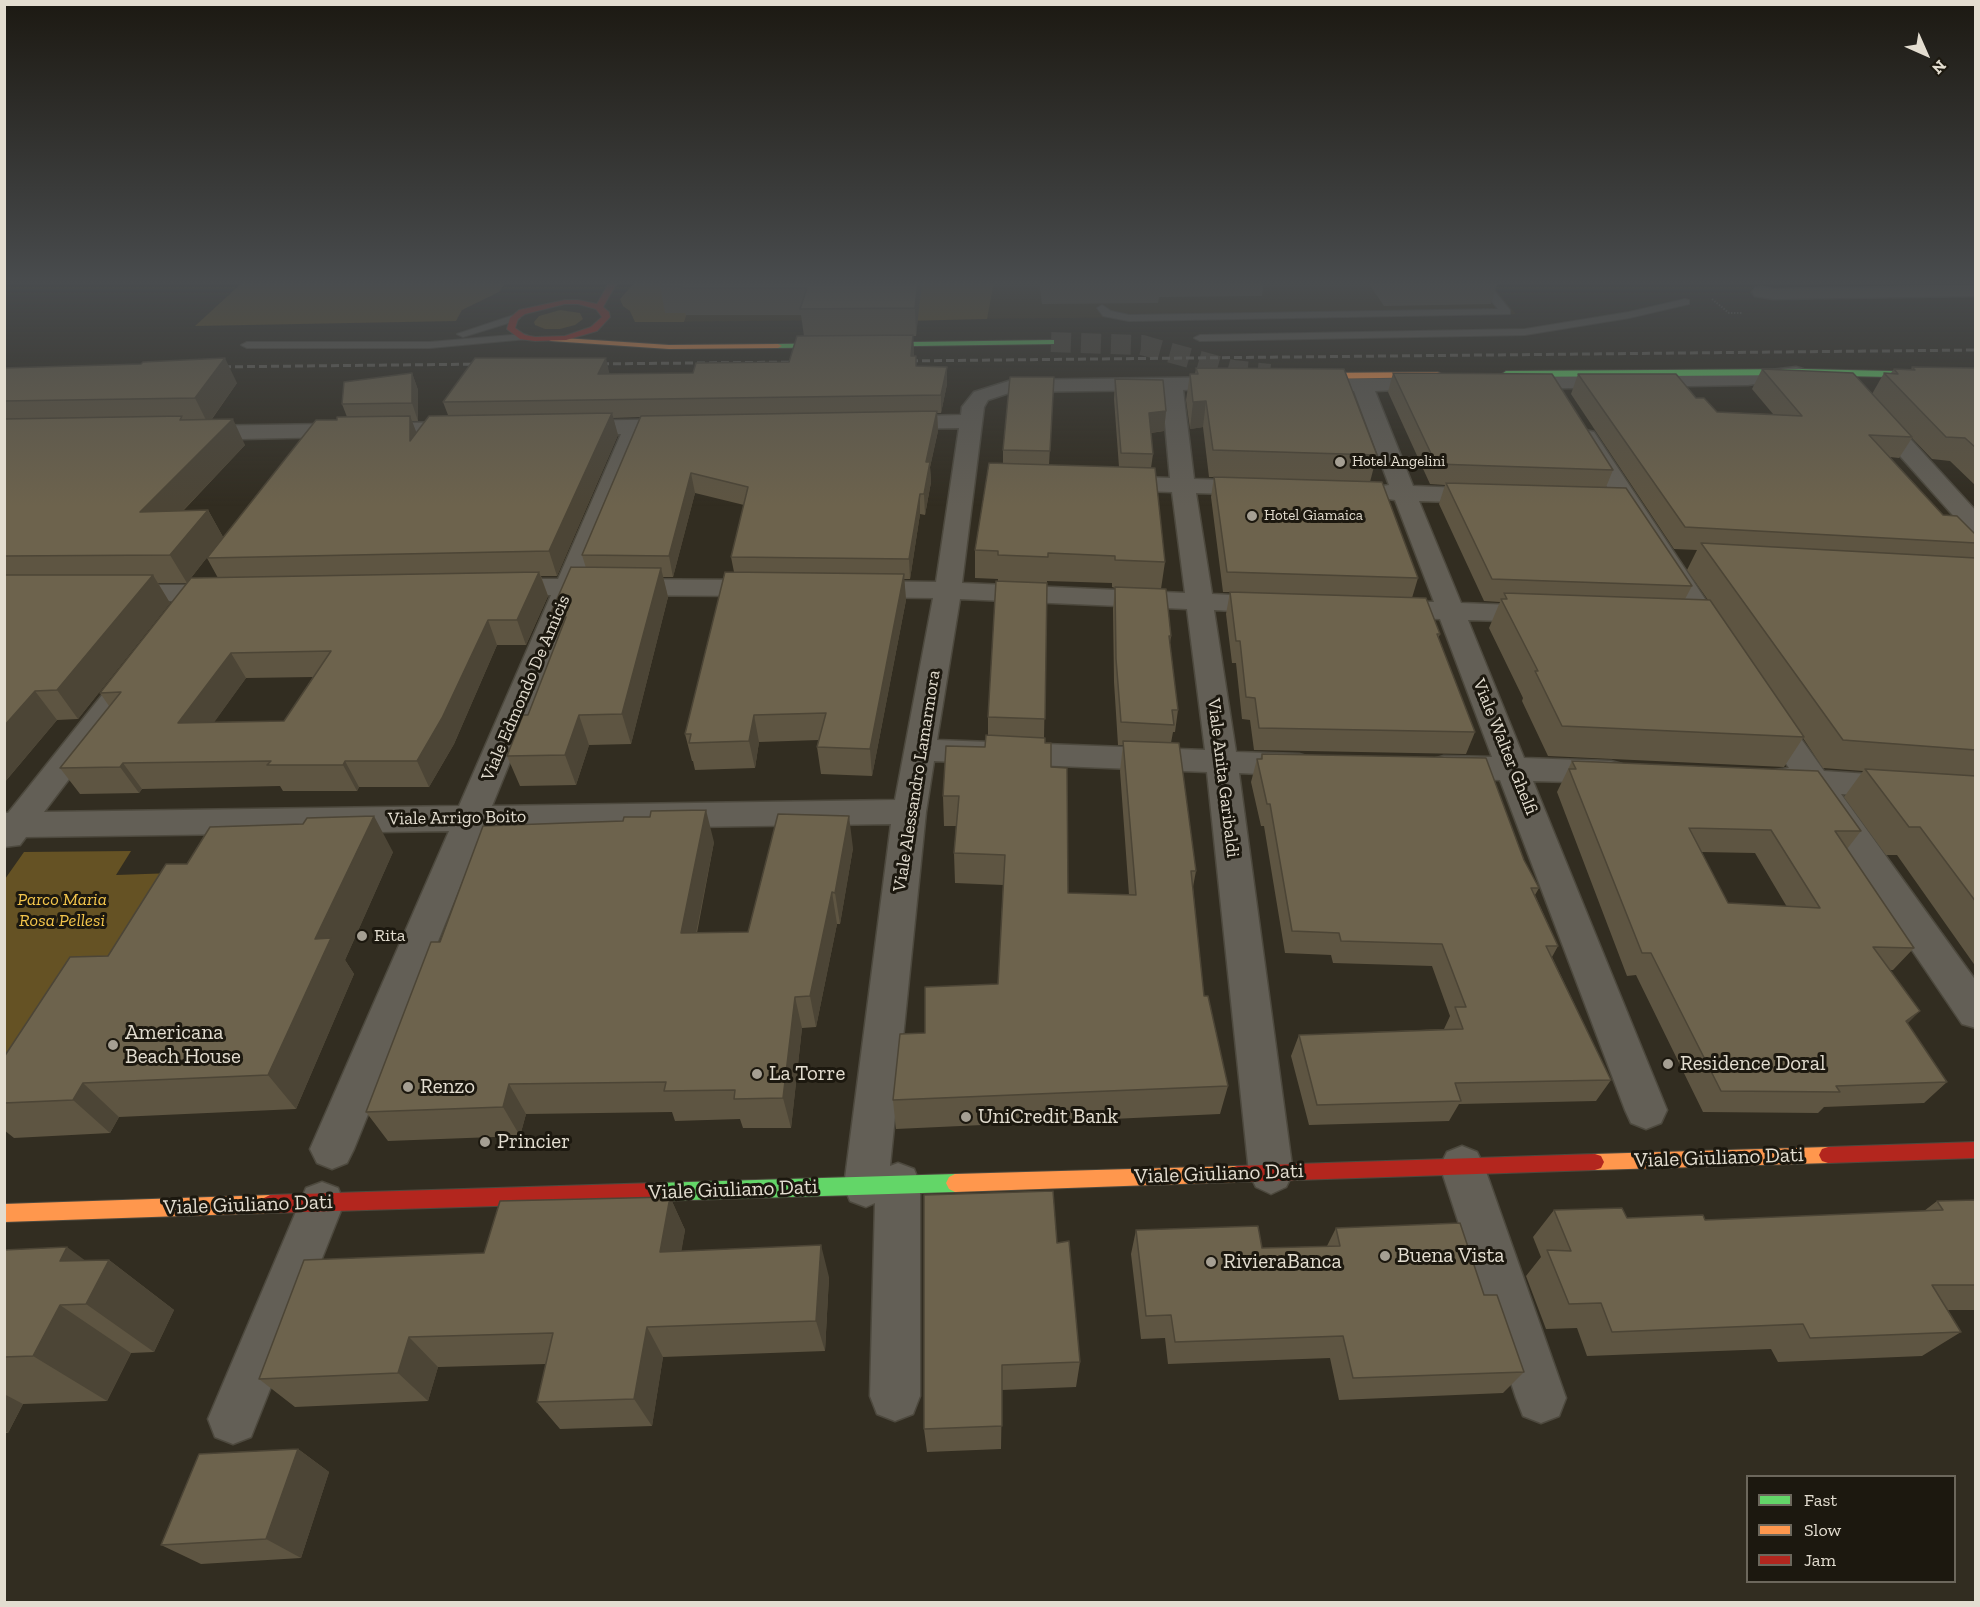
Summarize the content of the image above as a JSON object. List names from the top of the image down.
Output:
{
  "streets": {
    "street": [
      "Viale Edmondo De Amicis",
      "Viale Walter Ghelfi",
      "Viale Anita Garibaldi",
      "Viale Alessandro Lamarmora",
      "Viale Arrigo Boito",
      "Viale Giuliano Dati"
    ]
  },
  "crossings": [
    ["Viale Edmondo De Amicis", "Viale Arrigo Boito"],
    ["Viale Anita Garibaldi", "Viale Alessandro Lamarmora"],
    ["Viale Anita Garibaldi", "Viale Giuliano Dati"],
    ["Viale Alessandro Lamarmora", "Viale Arrigo Boito"],
    ["Viale Alessandro Lamarmora", "Viale Giuliano Dati"]
  ],
  "parks": ["Parco Maria Rosa Pellesi"],
  "places": [
    "Hotel Angelini",
    "Hotel Giamaica",
    "Rita",
    "Americana Beach House",
    "Residence Doral",
    "La Torre",
    "Renzo",
    "UniCredit Bank",
    "Princier",
    "Buena Vista",
    "RivieraBanca"
  ],
  "legend": ["Fast", "Slow", "Jam"],
  "north": "bottom right"
}
